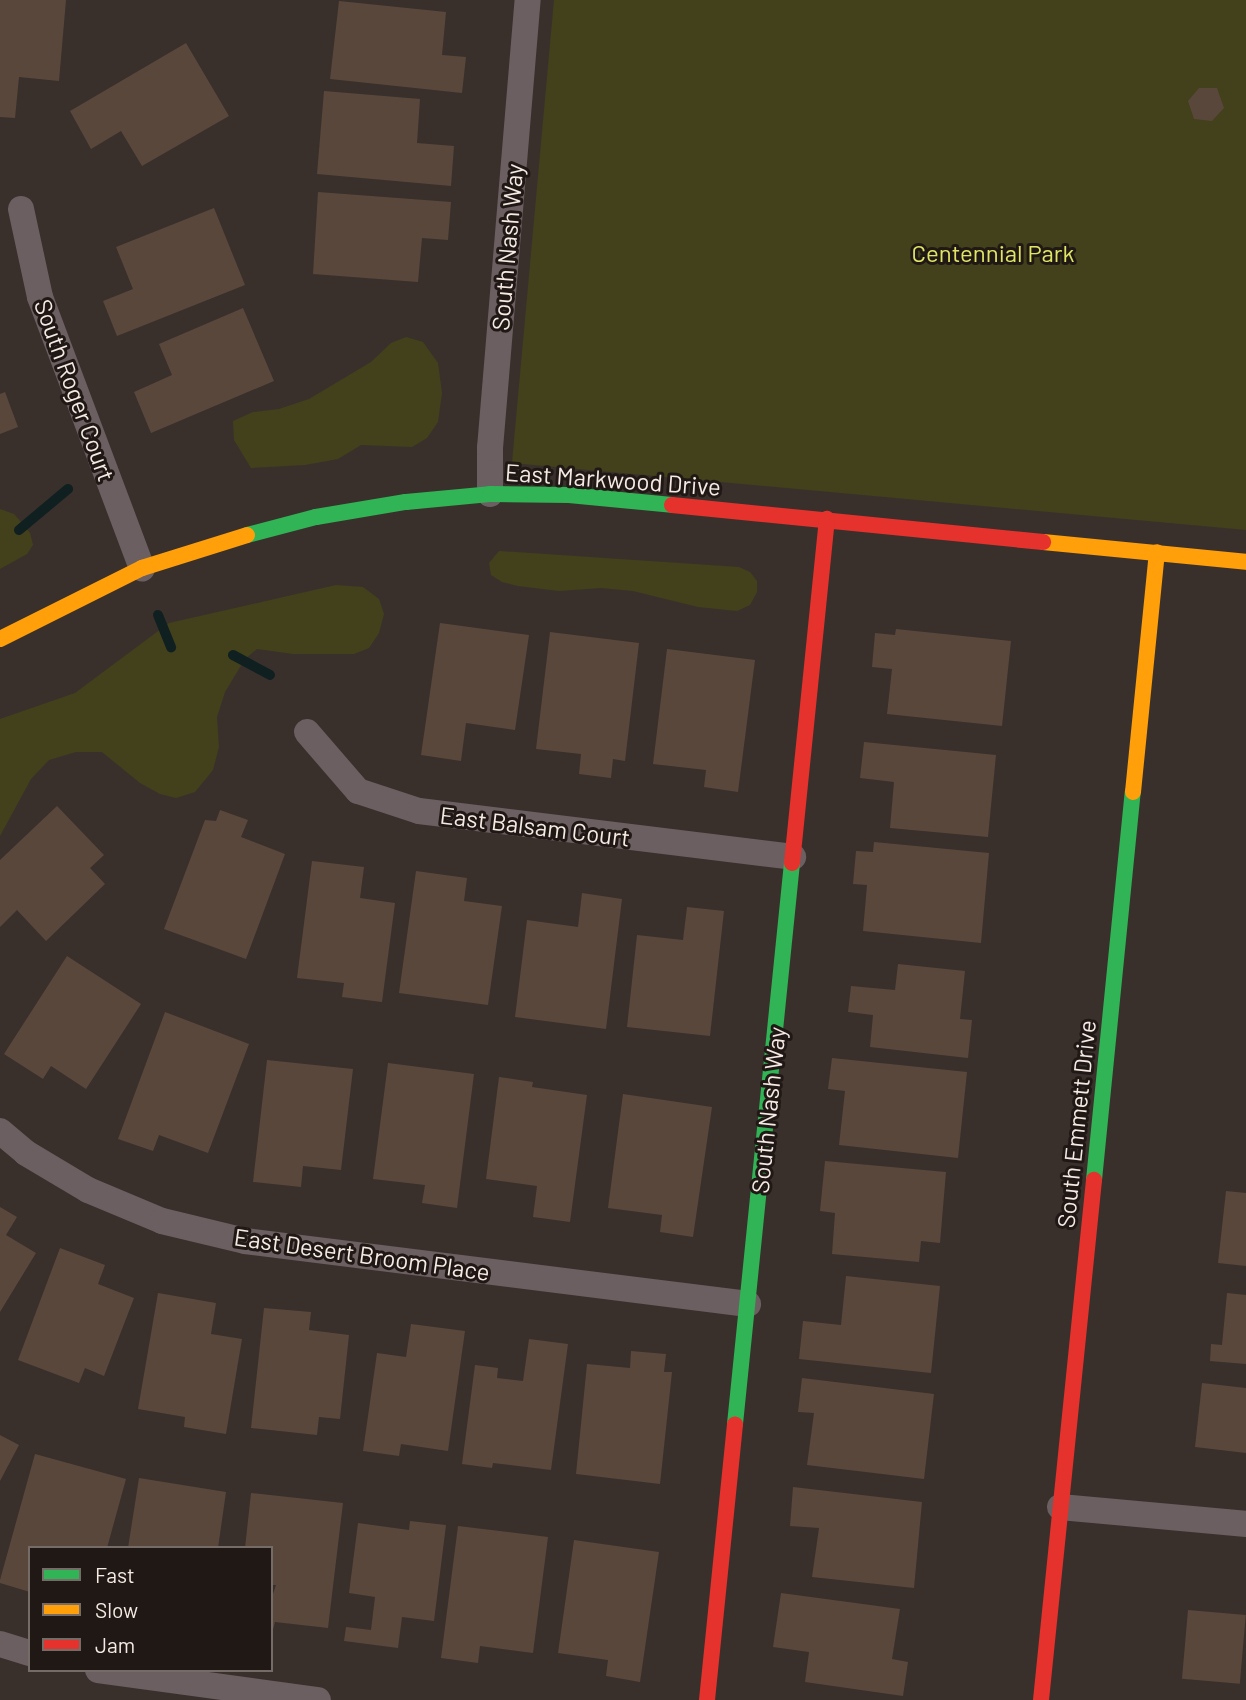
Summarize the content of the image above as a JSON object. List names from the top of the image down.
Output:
{
  "streets": {
    "street": [
      "South Nash Way",
      "South Roger Court",
      "East Markwood Drive",
      "East Balsam Court",
      "South Emmett Drive",
      "East Desert Broom Place"
    ]
  },
  "crossings": [
    ["South Nash Way", "East Markwood Drive"],
    ["South Nash Way", "East Balsam Court"],
    ["South Nash Way", "East Desert Broom Place"],
    ["South Roger Court", "East Markwood Drive"],
    ["East Markwood Drive", "South Emmett Drive"]
  ],
  "parks": ["Centennial Park"],
  "legend": ["Fast", "Slow", "Jam"]
}
